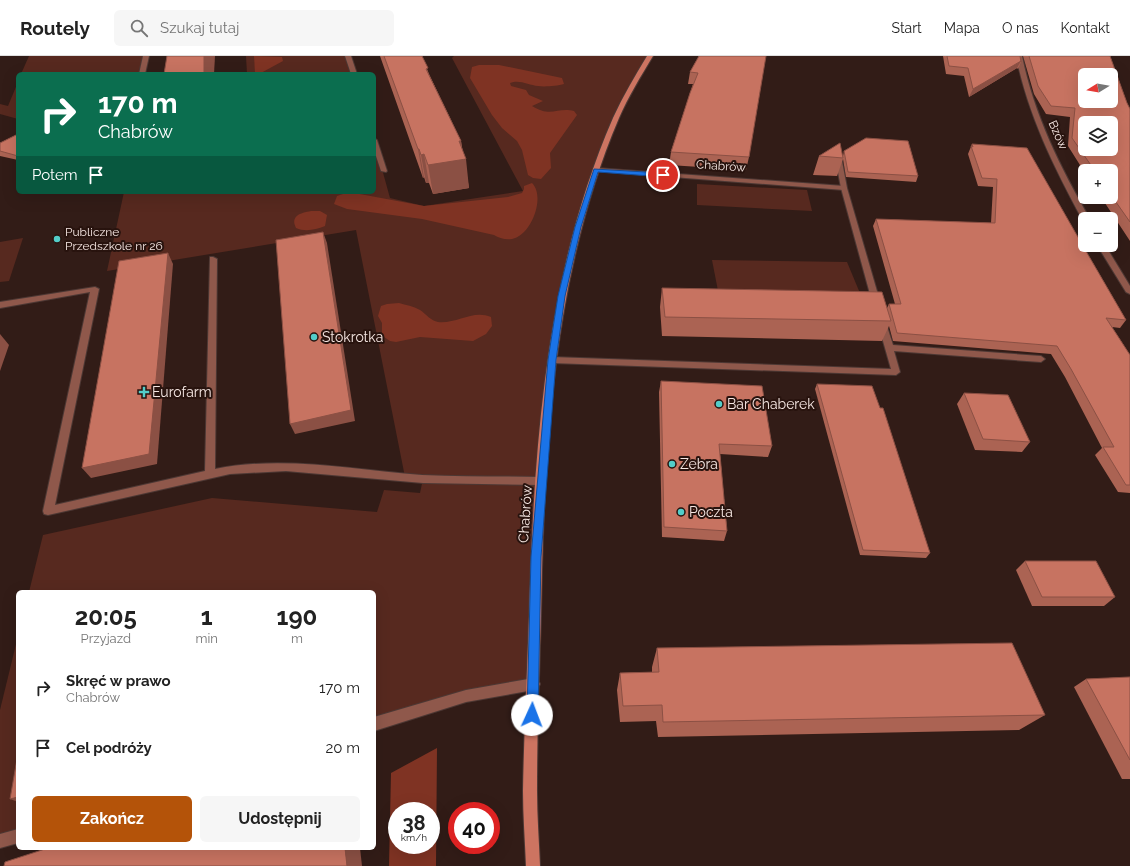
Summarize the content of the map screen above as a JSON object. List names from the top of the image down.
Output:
{
  "streets": {
    "street": ["Bzów", "Chabrów"]
  },
  "places": {
    "other": [
      "Publiczne Przedszkole nr 26",
      "Stokrotka",
      "Bar Chaberek",
      "Zebra",
      "Poczta"
    ],
    "health": ["Eurofarm"]
  },
  "north": "left",
  "page": {
    "header": "Routely",
    "search": "Szukaj tutaj",
    "nav": [
      "Start",
      "Mapa",
      "O nas",
      "Kontakt"
    ],
    "map_buttons": ["+", "−"],
    "turn": ["170 m", "Chabrów"],
    "then": "Potem",
    "eta": [
      "20:05",
      "Przyjazd",
      "1",
      "min",
      "190",
      "m"
    ],
    "list": [
      {
        "name": "Skręć w prawo",
        "note": "Chabrów",
        "value": "170 m"
      },
      {
        "name": "Cel podróży",
        "value": "20 m"
      }
    ],
    "buttons": ["Zakończ", "Udostępnij"],
    "speed": "38 km/h",
    "limit": "40"
  }
}
